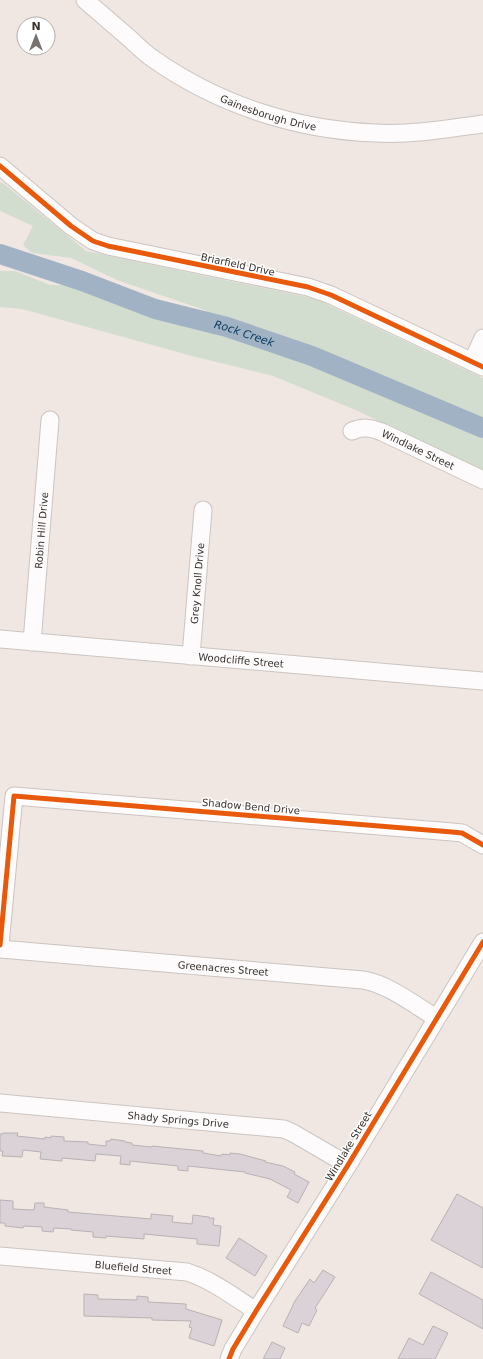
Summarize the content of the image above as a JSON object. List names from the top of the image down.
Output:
{
  "streets": {
    "street": [
      "Gainesborugh Drive",
      "Briarfield Drive",
      "Windlake Street",
      "Robin Hill Drive",
      "Grey Knoll Drive",
      "Woodcliffe Street",
      "Shadow Bend Drive",
      "Greenacres Street",
      "Shady Springs Drive",
      "Bluefield Street"
    ]
  },
  "crossings": [
    ["Windlake Street", "Greenacres Street"],
    ["Windlake Street", "Shady Springs Drive"],
    ["Windlake Street", "Bluefield Street"],
    ["Robin Hill Drive", "Woodcliffe Street"],
    ["Grey Knoll Drive", "Woodcliffe Street"]
  ],
  "water": ["Rock Creek"],
  "north": "top"
}
